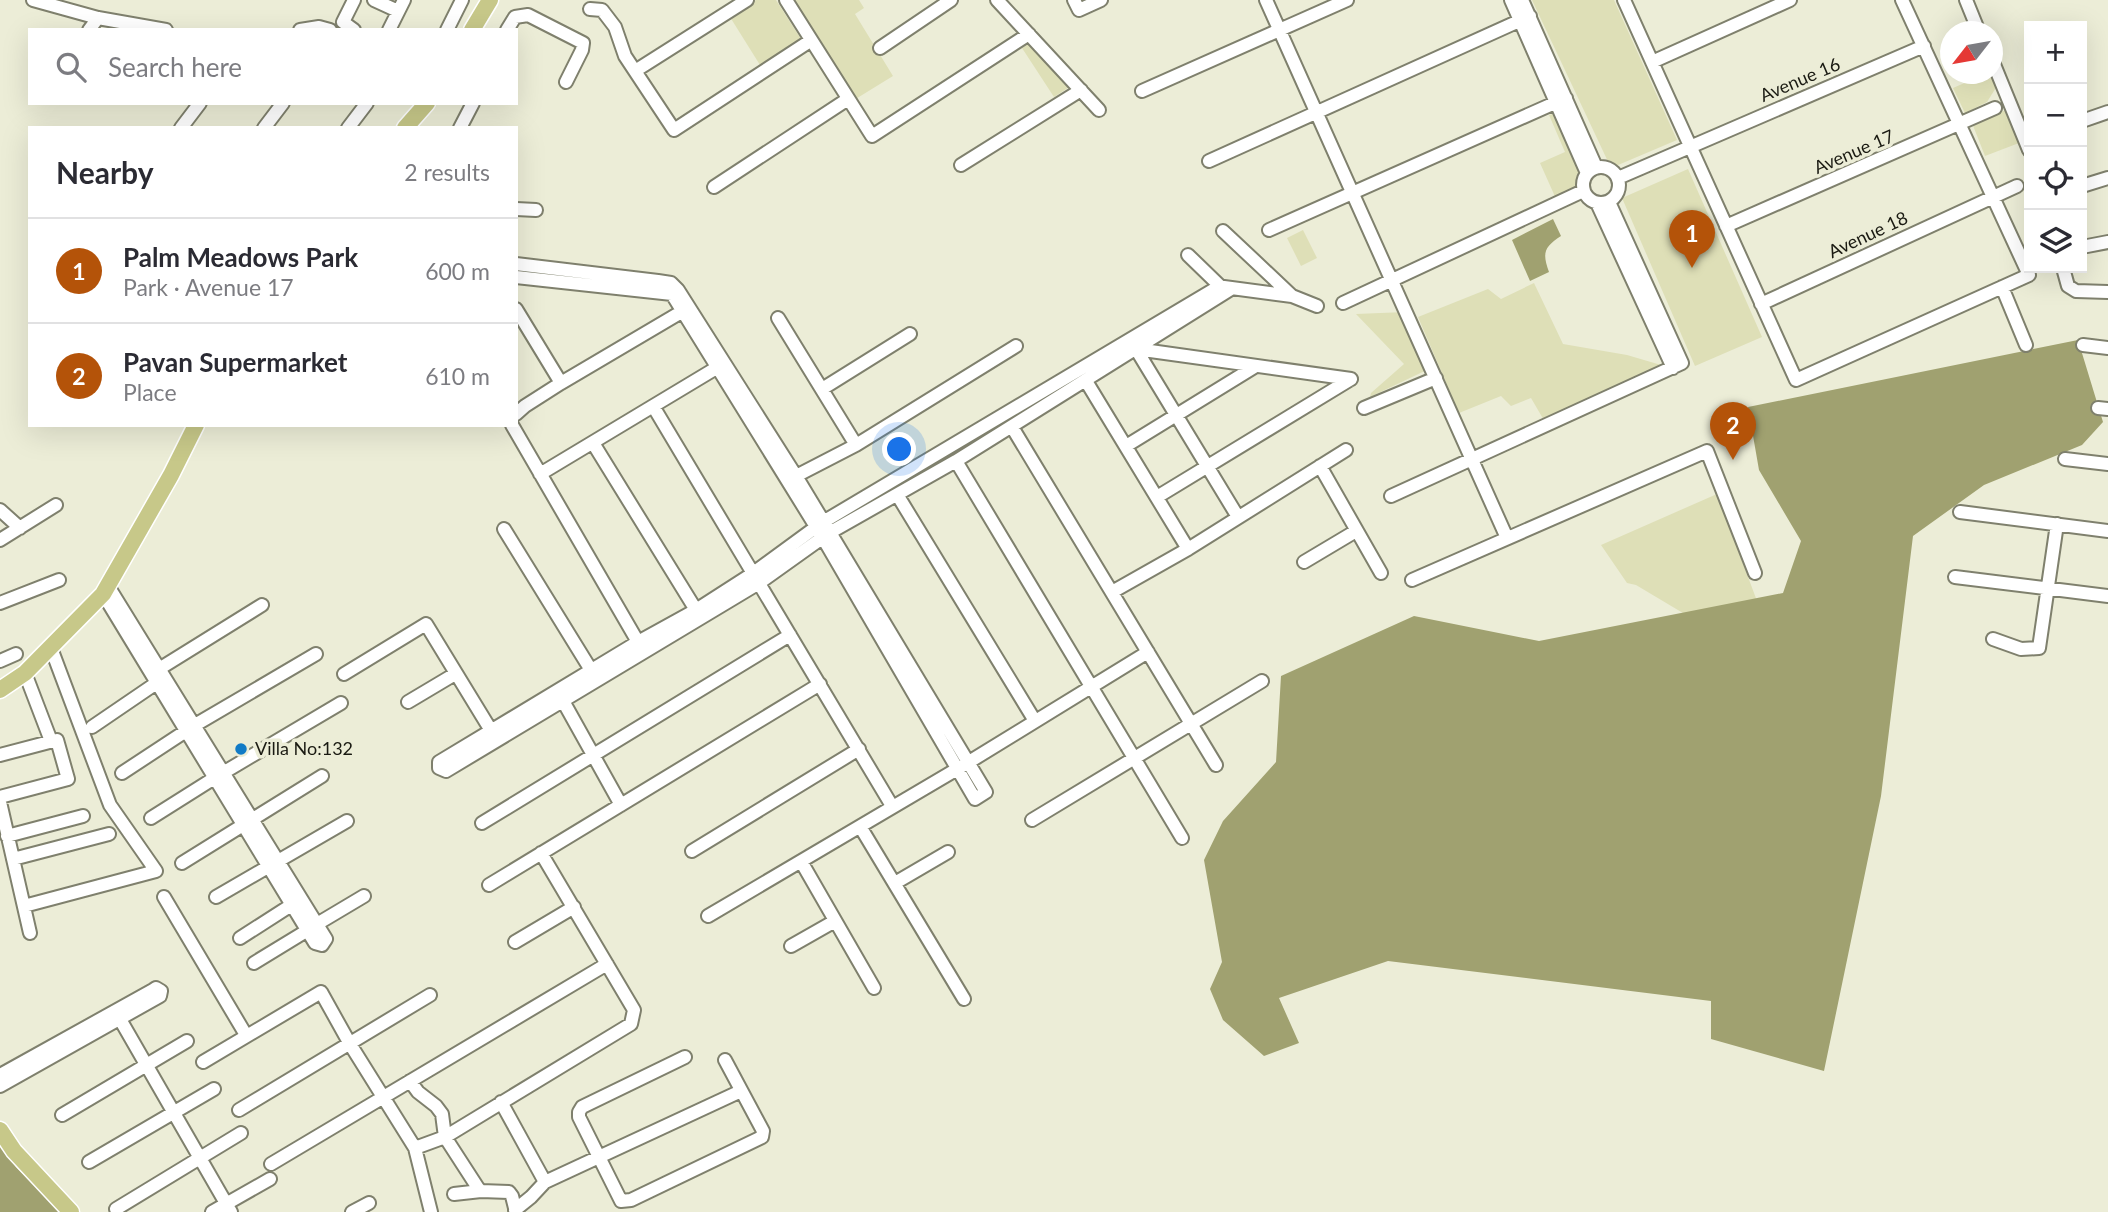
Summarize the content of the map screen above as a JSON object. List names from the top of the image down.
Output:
{
  "streets": {
    "street": ["Avenue 16", "Avenue 17", "Avenue 18"]
  },
  "places": ["Villa No:132"],
  "north": "bottom left",
  "page": {
    "map_buttons": ["+", "−"],
    "search": "Search here",
    "heading": ["Nearby", "2 results"],
    "pins": ["1", "2"],
    "list": [
      {
        "mark": "1",
        "name": "Palm Meadows Park",
        "note": "Park · Avenue 17",
        "value": "600 m"
      },
      {
        "mark": "2",
        "name": "Pavan Supermarket",
        "note": "Place",
        "value": "610 m"
      }
    ]
  }
}
